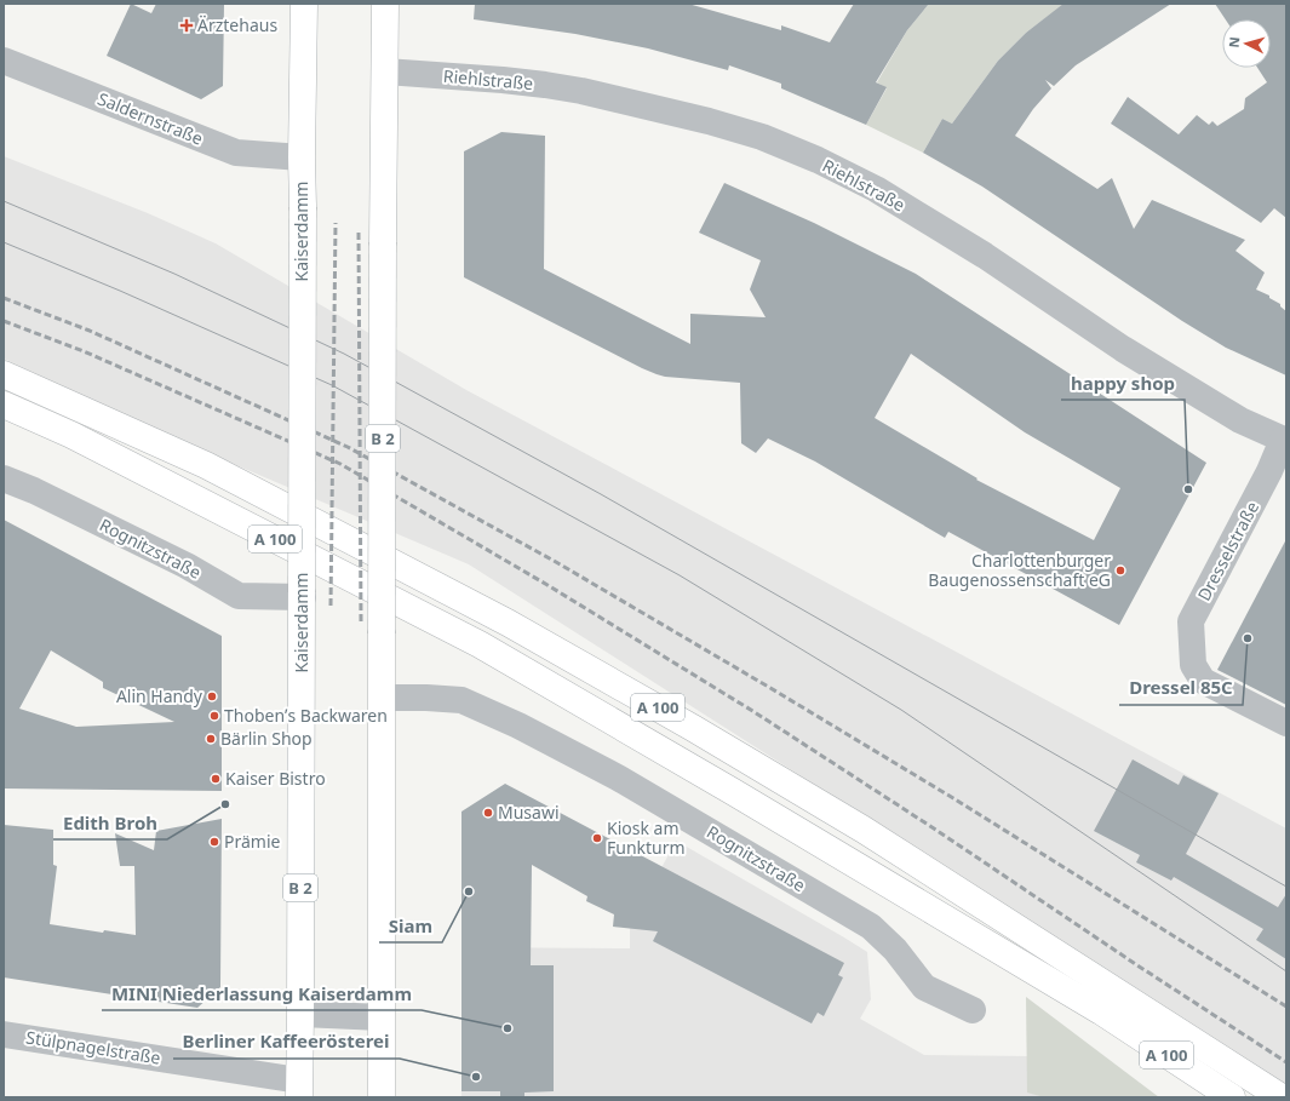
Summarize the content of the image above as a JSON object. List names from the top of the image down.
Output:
{
  "streets": {
    "main road": ["Kaiserdamm", "B 2", "A 100"],
    "street": [
      "Riehlstraße",
      "Saldernstraße",
      "Rognitzstraße",
      "Dresselstraße",
      "Stülpnagelstraße"
    ]
  },
  "crossings": [
    ["Riehlstraße", "B 2"],
    ["Riehlstraße", "Dresselstraße"],
    ["Saldernstraße", "Kaiserdamm"],
    ["Kaiserdamm", "Rognitzstraße"],
    ["Kaiserdamm", "Stülpnagelstraße"],
    ["B 2", "Rognitzstraße"]
  ],
  "places": {
    "health": ["Ärztehaus"],
    "other": [
      "happy shop",
      "Charlottenburger Baugenossenschaft eG",
      "Dressel 85C",
      "Alin Handy",
      "Thobenʼs Backwaren",
      "Bärlin Shop",
      "Kaiser Bistro",
      "Edith Broh",
      "Musawi",
      "Kiosk am Funkturm",
      "Prämie",
      "Siam",
      "MINI Niederlassung Kaiserdamm",
      "Berliner Kaffeerösterei"
    ]
  },
  "north": "left"
}
